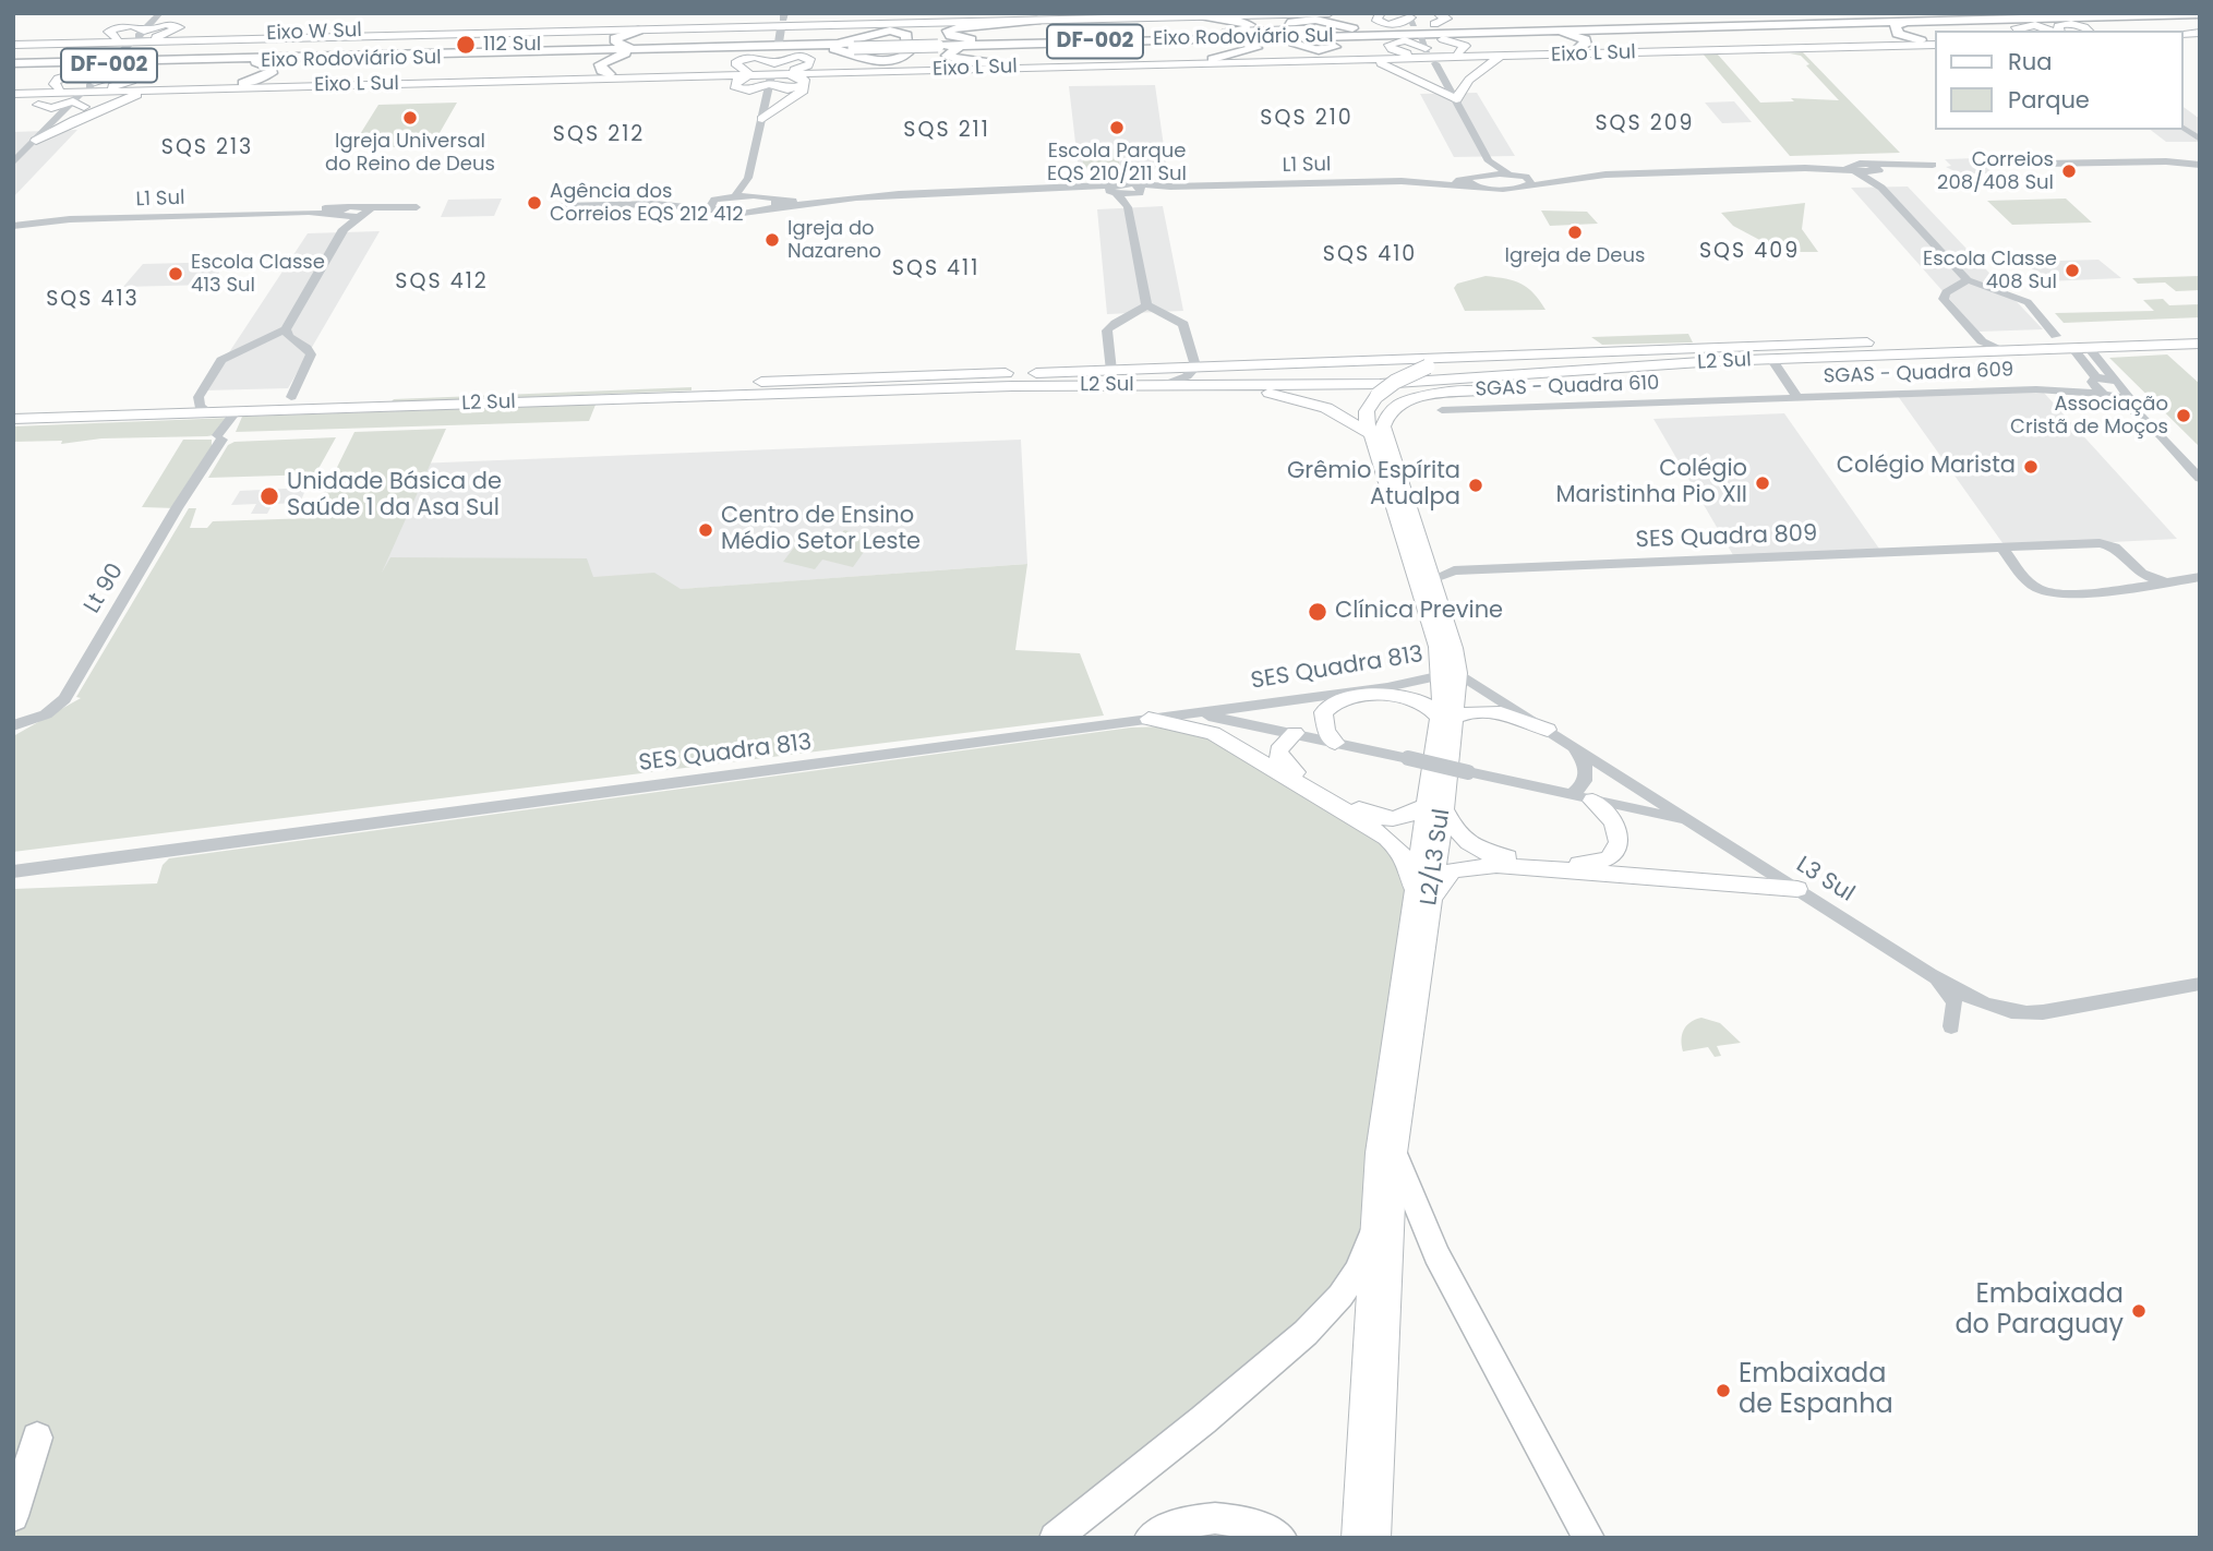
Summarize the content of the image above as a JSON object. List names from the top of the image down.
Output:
{
  "streets": {
    "highway": ["Eixo Rodoviário Sul", "DF-002"],
    "main road": [
      "Eixo W Sul",
      "Eixo L Sul",
      "L2 Sul",
      "L2/L3 Sul"
    ],
    "street": [
      "L1 Sul",
      "SGAS - Quadra 609",
      "SGAS - Quadra 610",
      "SES Quadra 809",
      "Lt 90",
      "SES Quadra 813",
      "L3 Sul"
    ]
  },
  "crossings": [
    ["L2 Sul", "Lt 90"],
    ["L2 Sul", "L2/L3 Sul"],
    ["SGAS - Quadra 609", "SGAS - Quadra 610"],
    ["SES Quadra 809", "L2/L3 Sul"],
    ["SES Quadra 813", "L2/L3 Sul"],
    ["SES Quadra 813", "L3 Sul"],
    ["L2/L3 Sul", "L3 Sul"]
  ],
  "districts": [
    "SQS 210",
    "SQS 209",
    "SQS 211",
    "SQS 212",
    "SQS 213",
    "SQS 409",
    "SQS 410",
    "SQS 411",
    "SQS 412",
    "SQS 413"
  ],
  "places": [
    "112 Sul",
    "Igreja Universal do Reino de Deus",
    "Escola Parque EQS 210/211 Sul",
    "Correios 208/408 Sul",
    "Agência dos Correios EQS 212 412",
    "Igreja de Deus",
    "Igreja do Nazareno",
    "Escola Classe 408 Sul",
    "Escola Classe 413 Sul",
    "Associação Cristã de Moços",
    "Colégio Marista",
    "Colégio Maristinha Pio XII",
    "Grêmio Espírita Atualpa",
    "Unidade Básica de Saúde 1 da Asa Sul",
    "Centro de Ensino Médio Setor Leste",
    "Clínica Previne",
    "Embaixada do Paraguay",
    "Embaixada de Espanha"
  ],
  "legend": ["Rua", "Parque"]
}
